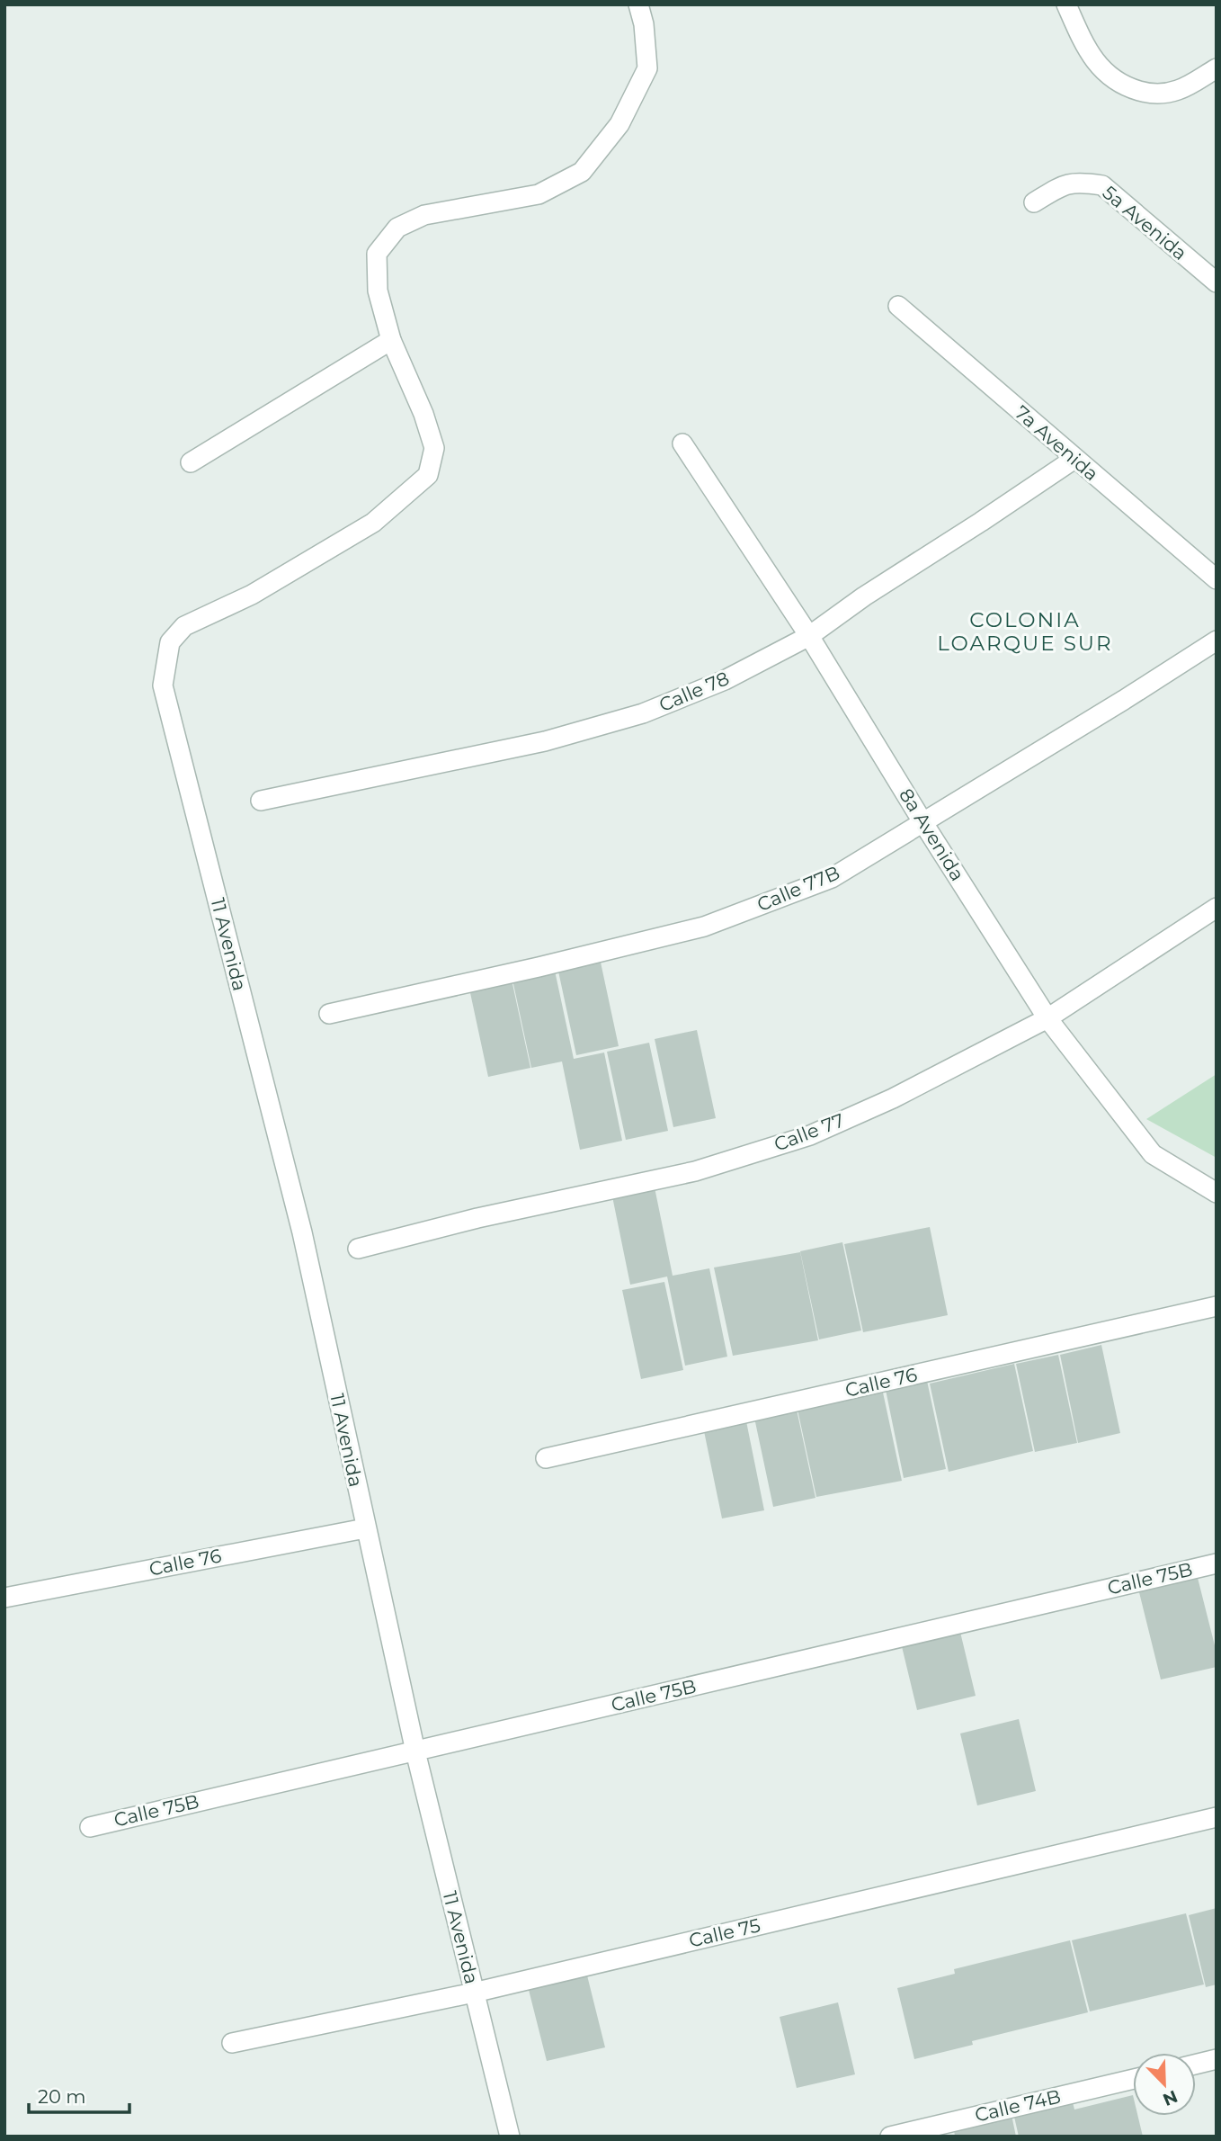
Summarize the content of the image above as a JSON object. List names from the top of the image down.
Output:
{
  "streets": {
    "street": [
      "5a Avenida",
      "7a Avenida",
      "Calle 78",
      "8a Avenida",
      "Calle 77B",
      "11 Avenida",
      "Calle 77",
      "Calle 76",
      "Calle 75B",
      "Calle 75",
      "Calle 74B"
    ]
  },
  "crossings": [
    ["7a Avenida", "Calle 78"],
    ["Calle 78", "8a Avenida"],
    ["8a Avenida", "Calle 77B"],
    ["8a Avenida", "Calle 77"],
    ["11 Avenida", "Calle 76"],
    ["11 Avenida", "Calle 75B"],
    ["11 Avenida", "Calle 75"]
  ],
  "districts": ["COLONIA LOARQUE SUR"],
  "scale_bar": "20 m",
  "north": "bottom right"
}
